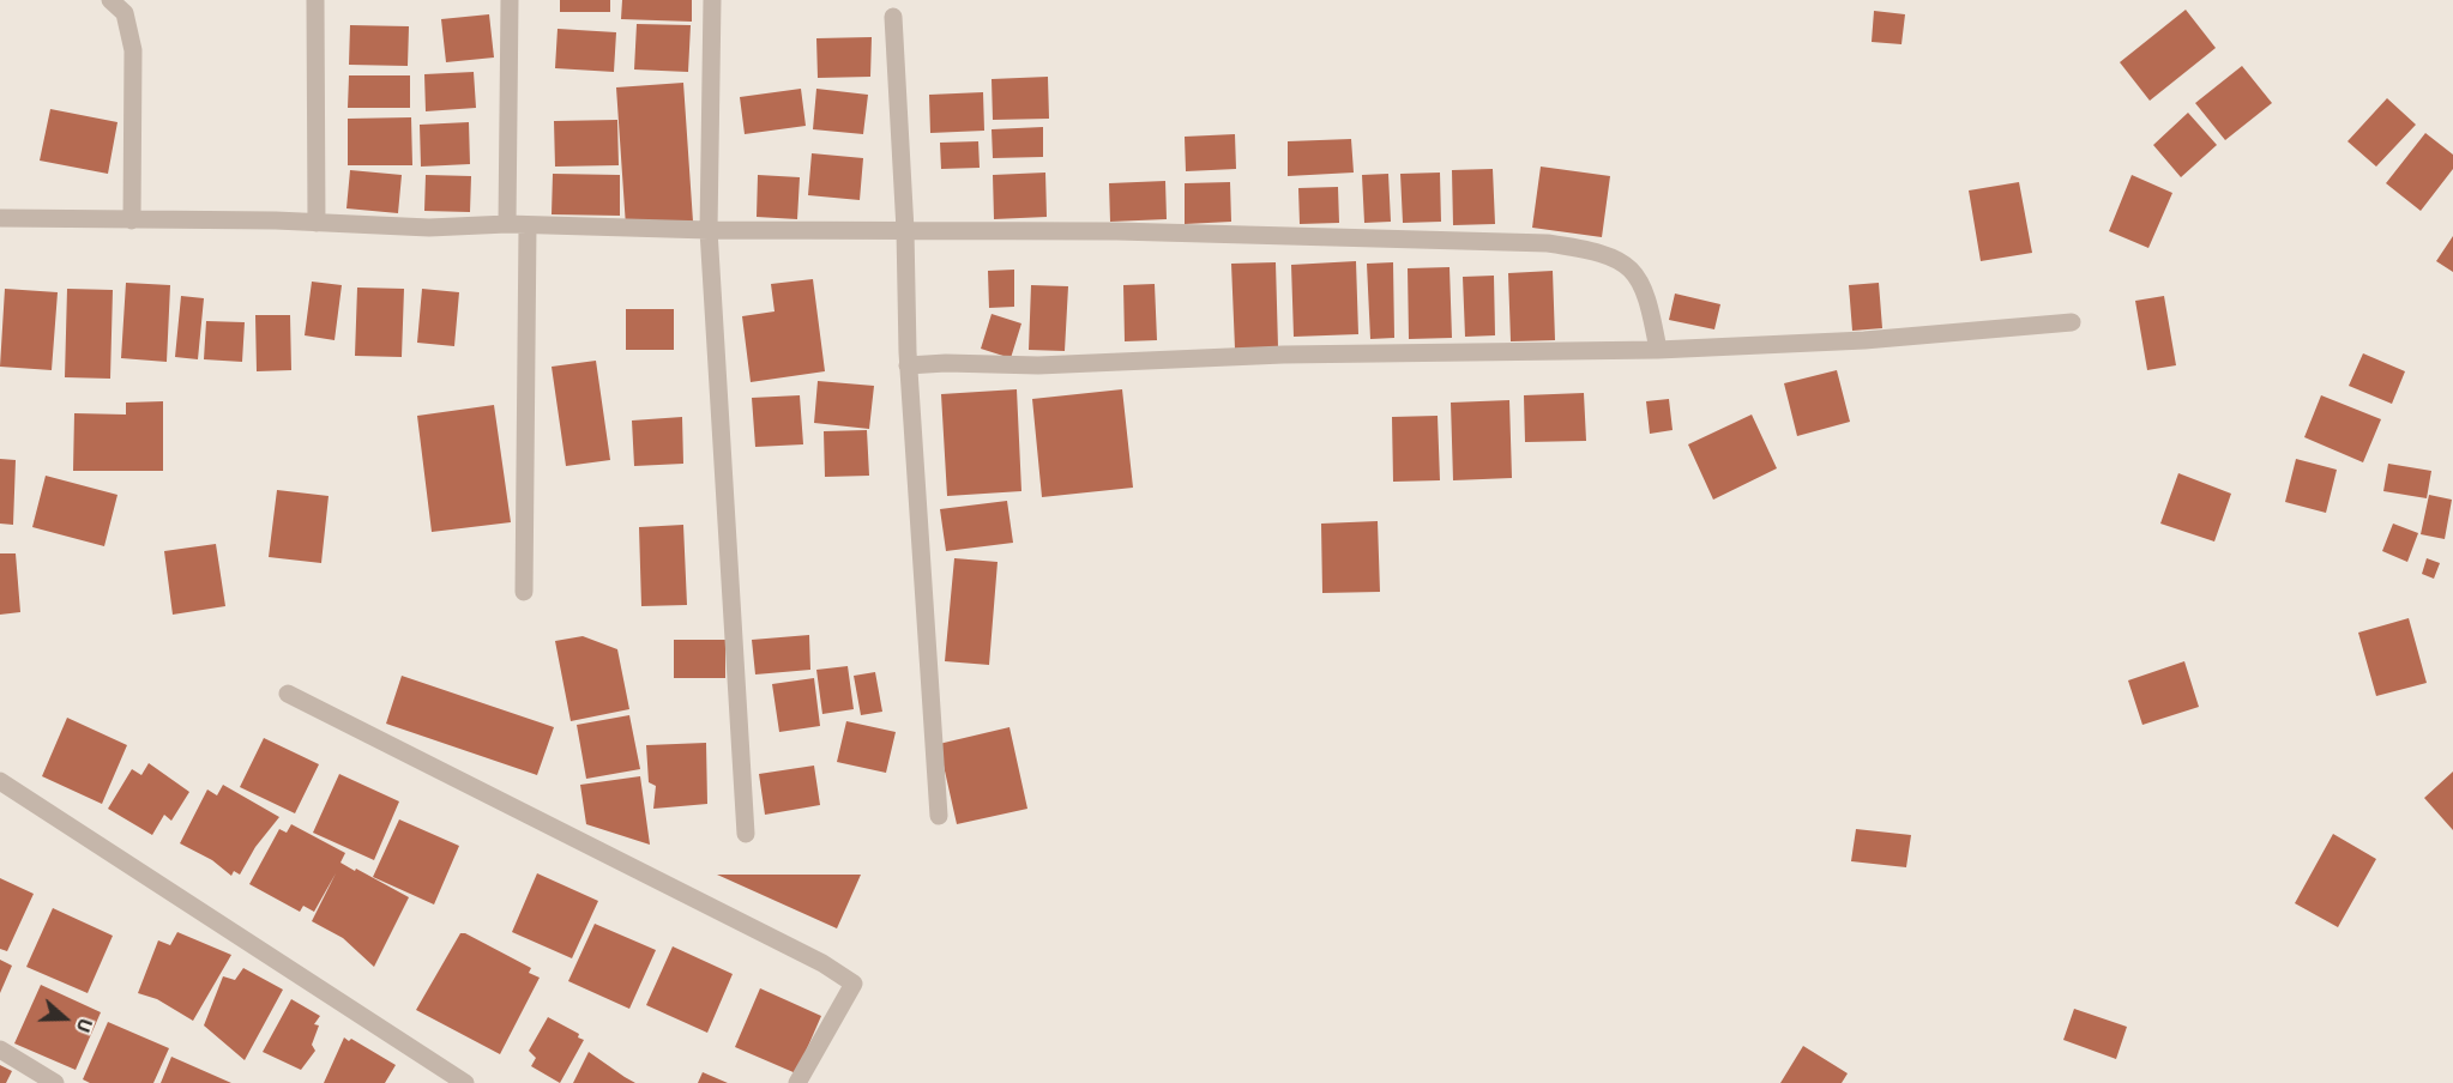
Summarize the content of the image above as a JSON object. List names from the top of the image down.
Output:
{
  "north": "right"
}
